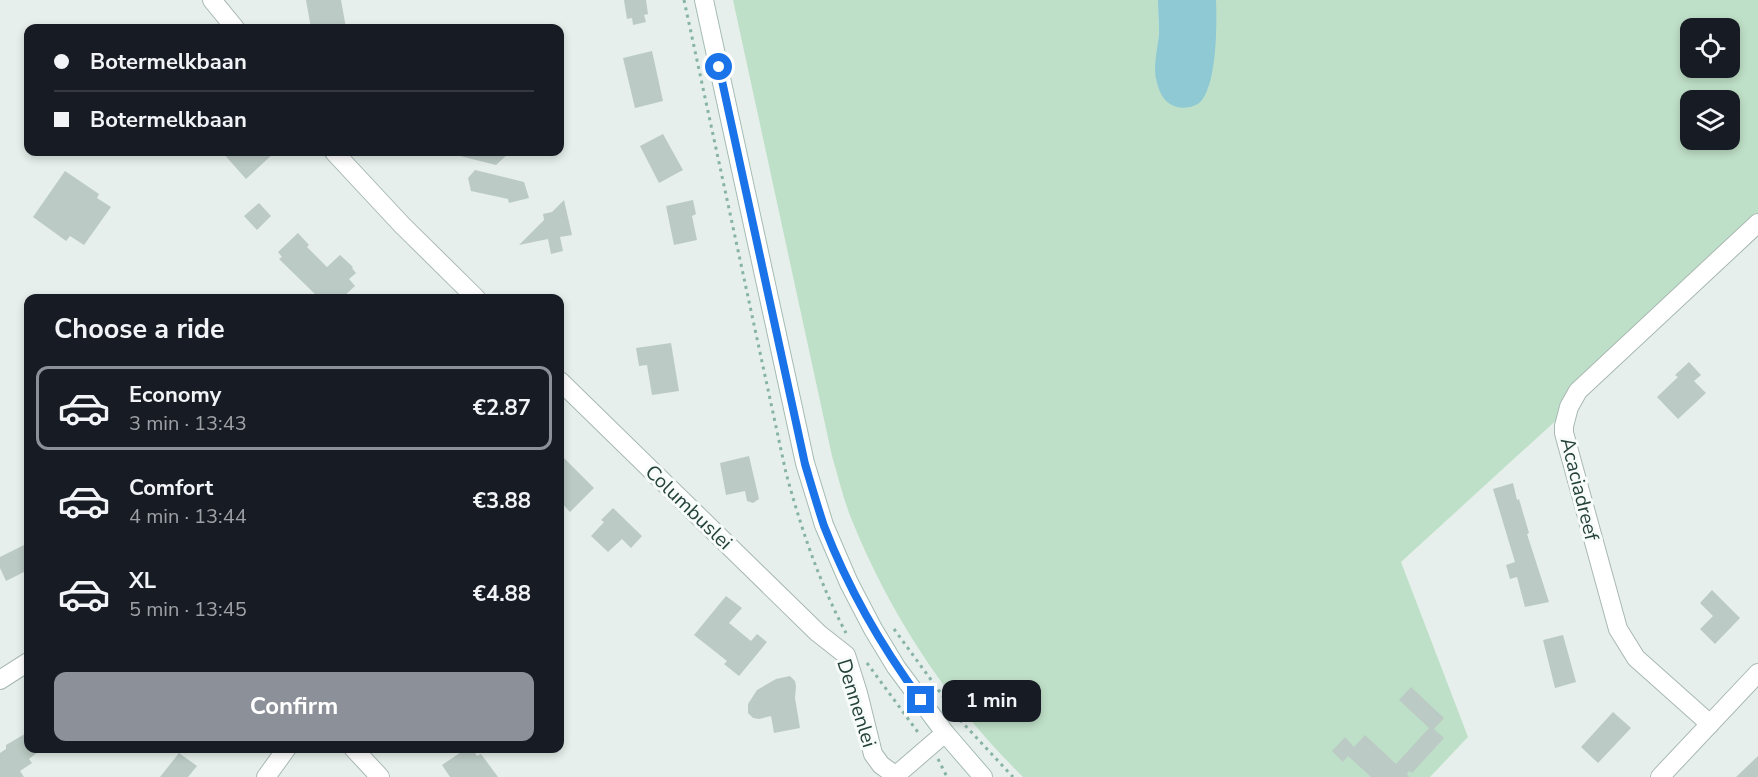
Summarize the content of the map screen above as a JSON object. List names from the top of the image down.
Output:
{
  "streets": {
    "street": ["Acaciadreef", "Columbuslei", "Dennenlei"]
  },
  "crossings": [
    ["Columbuslei", "Dennenlei"]
  ],
  "page": {
    "banner": ["Botermelkbaan", "Botermelkbaan"],
    "heading": "Choose a ride",
    "list": [
      {
        "name": "Economy",
        "note": "3 min · 13:43",
        "value": "€2.87"
      },
      {
        "name": "Comfort",
        "note": "4 min · 13:44",
        "value": "€3.88"
      },
      {
        "name": "XL",
        "note": "5 min · 13:45",
        "value": "€4.88"
      }
    ],
    "buttons": "Confirm",
    "bubble": "1 min"
  }
}
